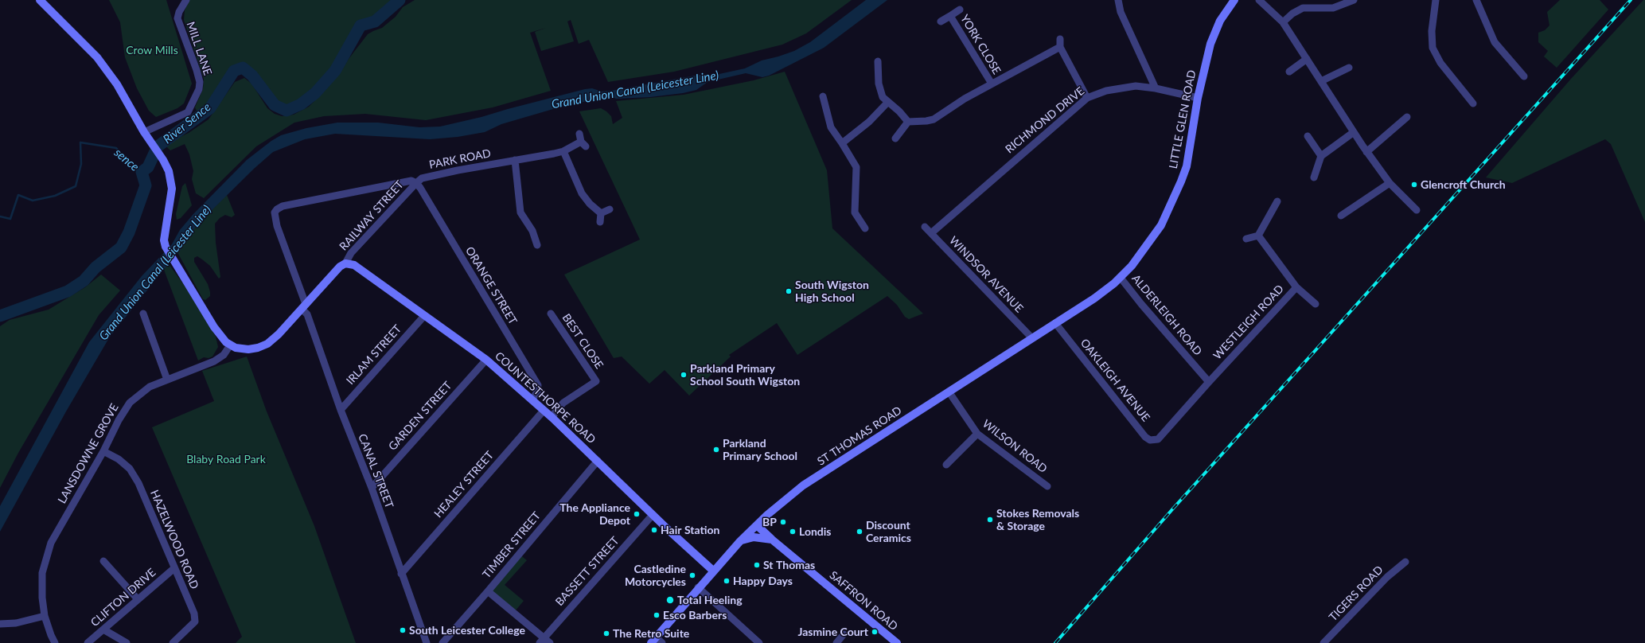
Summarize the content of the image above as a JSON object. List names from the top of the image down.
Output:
{
  "streets": {
    "main road": [
      "LITTLE GLEN ROAD",
      "COUNTESTHORPE ROAD",
      "ST THOMAS ROAD",
      "SAFFRON ROAD"
    ],
    "street": [
      "YORK CLOSE",
      "MILL LANE",
      "RICHMOND DRIVE",
      "PARK ROAD",
      "RAILWAY STREET",
      "WINDSOR AVENUE",
      "ORANGE STREET",
      "ALDERLEIGH ROAD",
      "WESTLEIGH ROAD",
      "BEST CLOSE",
      "IRLAM STREET",
      "OAKLEIGH AVENUE",
      "GARDEN STREET",
      "WILSON ROAD",
      "LANSDOWNE GROVE",
      "CANAL STREET",
      "HEALEY STREET",
      "HAZELWOOD ROAD",
      "TIMBER STREET",
      "BASSETT STREET",
      "TIGERS ROAD",
      "CLIFTON DRIVE"
    ]
  },
  "crossings": [
    ["LITTLE GLEN ROAD", "RICHMOND DRIVE"],
    ["LITTLE GLEN ROAD", "WINDSOR AVENUE"],
    ["LITTLE GLEN ROAD", "ALDERLEIGH ROAD"],
    ["LITTLE GLEN ROAD", "OAKLEIGH AVENUE"],
    ["LITTLE GLEN ROAD", "ST THOMAS ROAD"],
    ["RICHMOND DRIVE", "WINDSOR AVENUE"],
    ["PARK ROAD", "RAILWAY STREET"],
    ["PARK ROAD", "ORANGE STREET"],
    ["PARK ROAD", "CANAL STREET"],
    ["RAILWAY STREET", "ORANGE STREET"],
    ["RAILWAY STREET", "COUNTESTHORPE ROAD"],
    ["WINDSOR AVENUE", "ST THOMAS ROAD"],
    ["ORANGE STREET", "COUNTESTHORPE ROAD"],
    ["ALDERLEIGH ROAD", "WESTLEIGH ROAD"],
    ["WESTLEIGH ROAD", "OAKLEIGH AVENUE"],
    ["BEST CLOSE", "COUNTESTHORPE ROAD"],
    ["IRLAM STREET", "COUNTESTHORPE ROAD"],
    ["IRLAM STREET", "CANAL STREET"],
    ["COUNTESTHORPE ROAD", "GARDEN STREET"],
    ["COUNTESTHORPE ROAD", "ST THOMAS ROAD"],
    ["COUNTESTHORPE ROAD", "HEALEY STREET"],
    ["COUNTESTHORPE ROAD", "TIMBER STREET"],
    ["COUNTESTHORPE ROAD", "BASSETT STREET"],
    ["GARDEN STREET", "CANAL STREET"],
    ["ST THOMAS ROAD", "WILSON ROAD"],
    ["ST THOMAS ROAD", "SAFFRON ROAD"],
    ["LANSDOWNE GROVE", "HAZELWOOD ROAD"],
    ["CANAL STREET", "HEALEY STREET"],
    ["HAZELWOOD ROAD", "CLIFTON DRIVE"]
  ],
  "water": ["Grand Union Canal (Leicester Line)", "River Sence", "sence"],
  "parks": ["Crow Mills", "Blaby Road Park"],
  "places": [
    "Glencroft Church",
    "South Wigston High School",
    "Parkland Primary School South Wigston",
    "Parkland Primary School",
    "The Appliance Depot",
    "Stokes Removals & Storage",
    "BP",
    "Hair Station",
    "Londis",
    "Discount Ceramics",
    "St Thomas",
    "Castledine Motorcycles",
    "Happy Days",
    "Total Heeling",
    "Esco Barbers",
    "South Leicester College",
    "Jasmine Court",
    "The Retro Suite"
  ]
}
